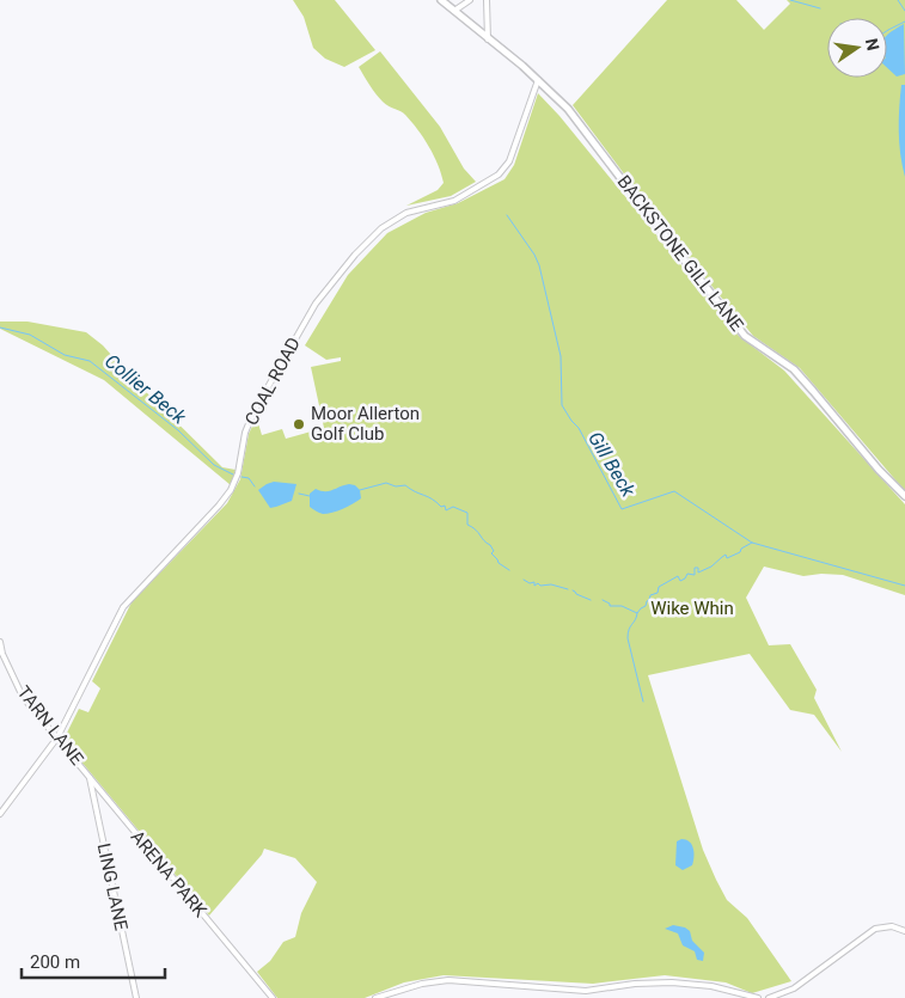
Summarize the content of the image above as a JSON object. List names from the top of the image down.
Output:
{
  "streets": {
    "street": [
      "BACKSTONE GILL LANE",
      "COAL ROAD",
      "TARN LANE",
      "ARENA PARK",
      "LING LANE"
    ]
  },
  "crossings": [
    ["BACKSTONE GILL LANE", "COAL ROAD"],
    ["COAL ROAD", "TARN LANE"],
    ["TARN LANE", "ARENA PARK"],
    ["TARN LANE", "LING LANE"],
    ["ARENA PARK", "LING LANE"]
  ],
  "water": ["Collier Beck", "Gill Beck"],
  "parks": ["Wike Whin"],
  "places": ["Moor Allerton Golf Club"],
  "scale_bar": "200 m",
  "north": "right"
}
